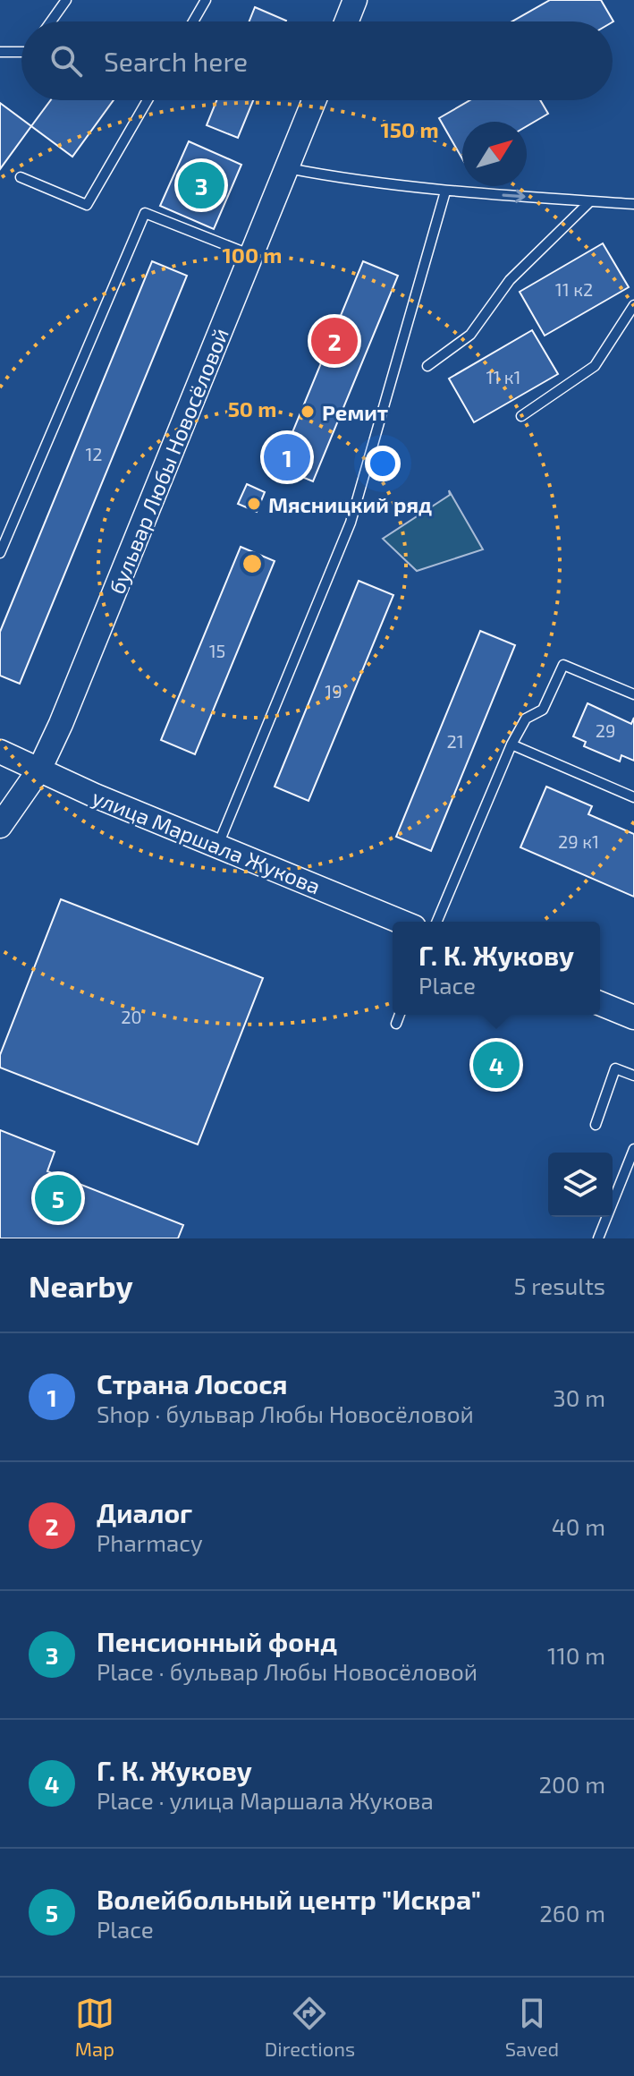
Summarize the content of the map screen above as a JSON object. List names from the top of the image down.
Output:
{
  "streets": {
    "street": ["бульвар Любы Новосёловой", "улица Маршала Жукова"]
  },
  "crossings": [
    ["бульвар Любы Новосёловой", "улица Маршала Жукова"]
  ],
  "places": ["Ремит", "Мясницкий ряд"],
  "house_numbers": [
    "11 к2",
    "11 к1",
    "12",
    "15",
    "19",
    "29",
    "21",
    "29 к1",
    "20"
  ],
  "north": "top right",
  "page": {
    "search": "Search here",
    "pins": [
      "3",
      "2",
      "1",
      "4",
      "5"
    ],
    "popup": ["Г. К. Жукову", "Place"],
    "heading": ["Nearby", "5 results"],
    "list": [
      {
        "mark": "1",
        "name": "Страна Лосося",
        "note": "Shop · бульвар Любы Новосёловой",
        "value": "30 m"
      },
      {
        "mark": "2",
        "name": "Диалог",
        "note": "Pharmacy",
        "value": "40 m"
      },
      {
        "mark": "3",
        "name": "Пенсионный фонд",
        "note": "Place · бульвар Любы Новосёловой",
        "value": "110 m"
      },
      {
        "mark": "4",
        "name": "Г. К. Жукову",
        "note": "Place · улица Маршала Жукова",
        "value": "200 m"
      },
      {
        "mark": "5",
        "name": "Волейбольный центр \"Искра\"",
        "note": "Place",
        "value": "260 m"
      }
    ],
    "nav": ["Map", "Directions", "Saved"]
  },
  "rings": ["150 m", "100 m", "50 m"]
}
